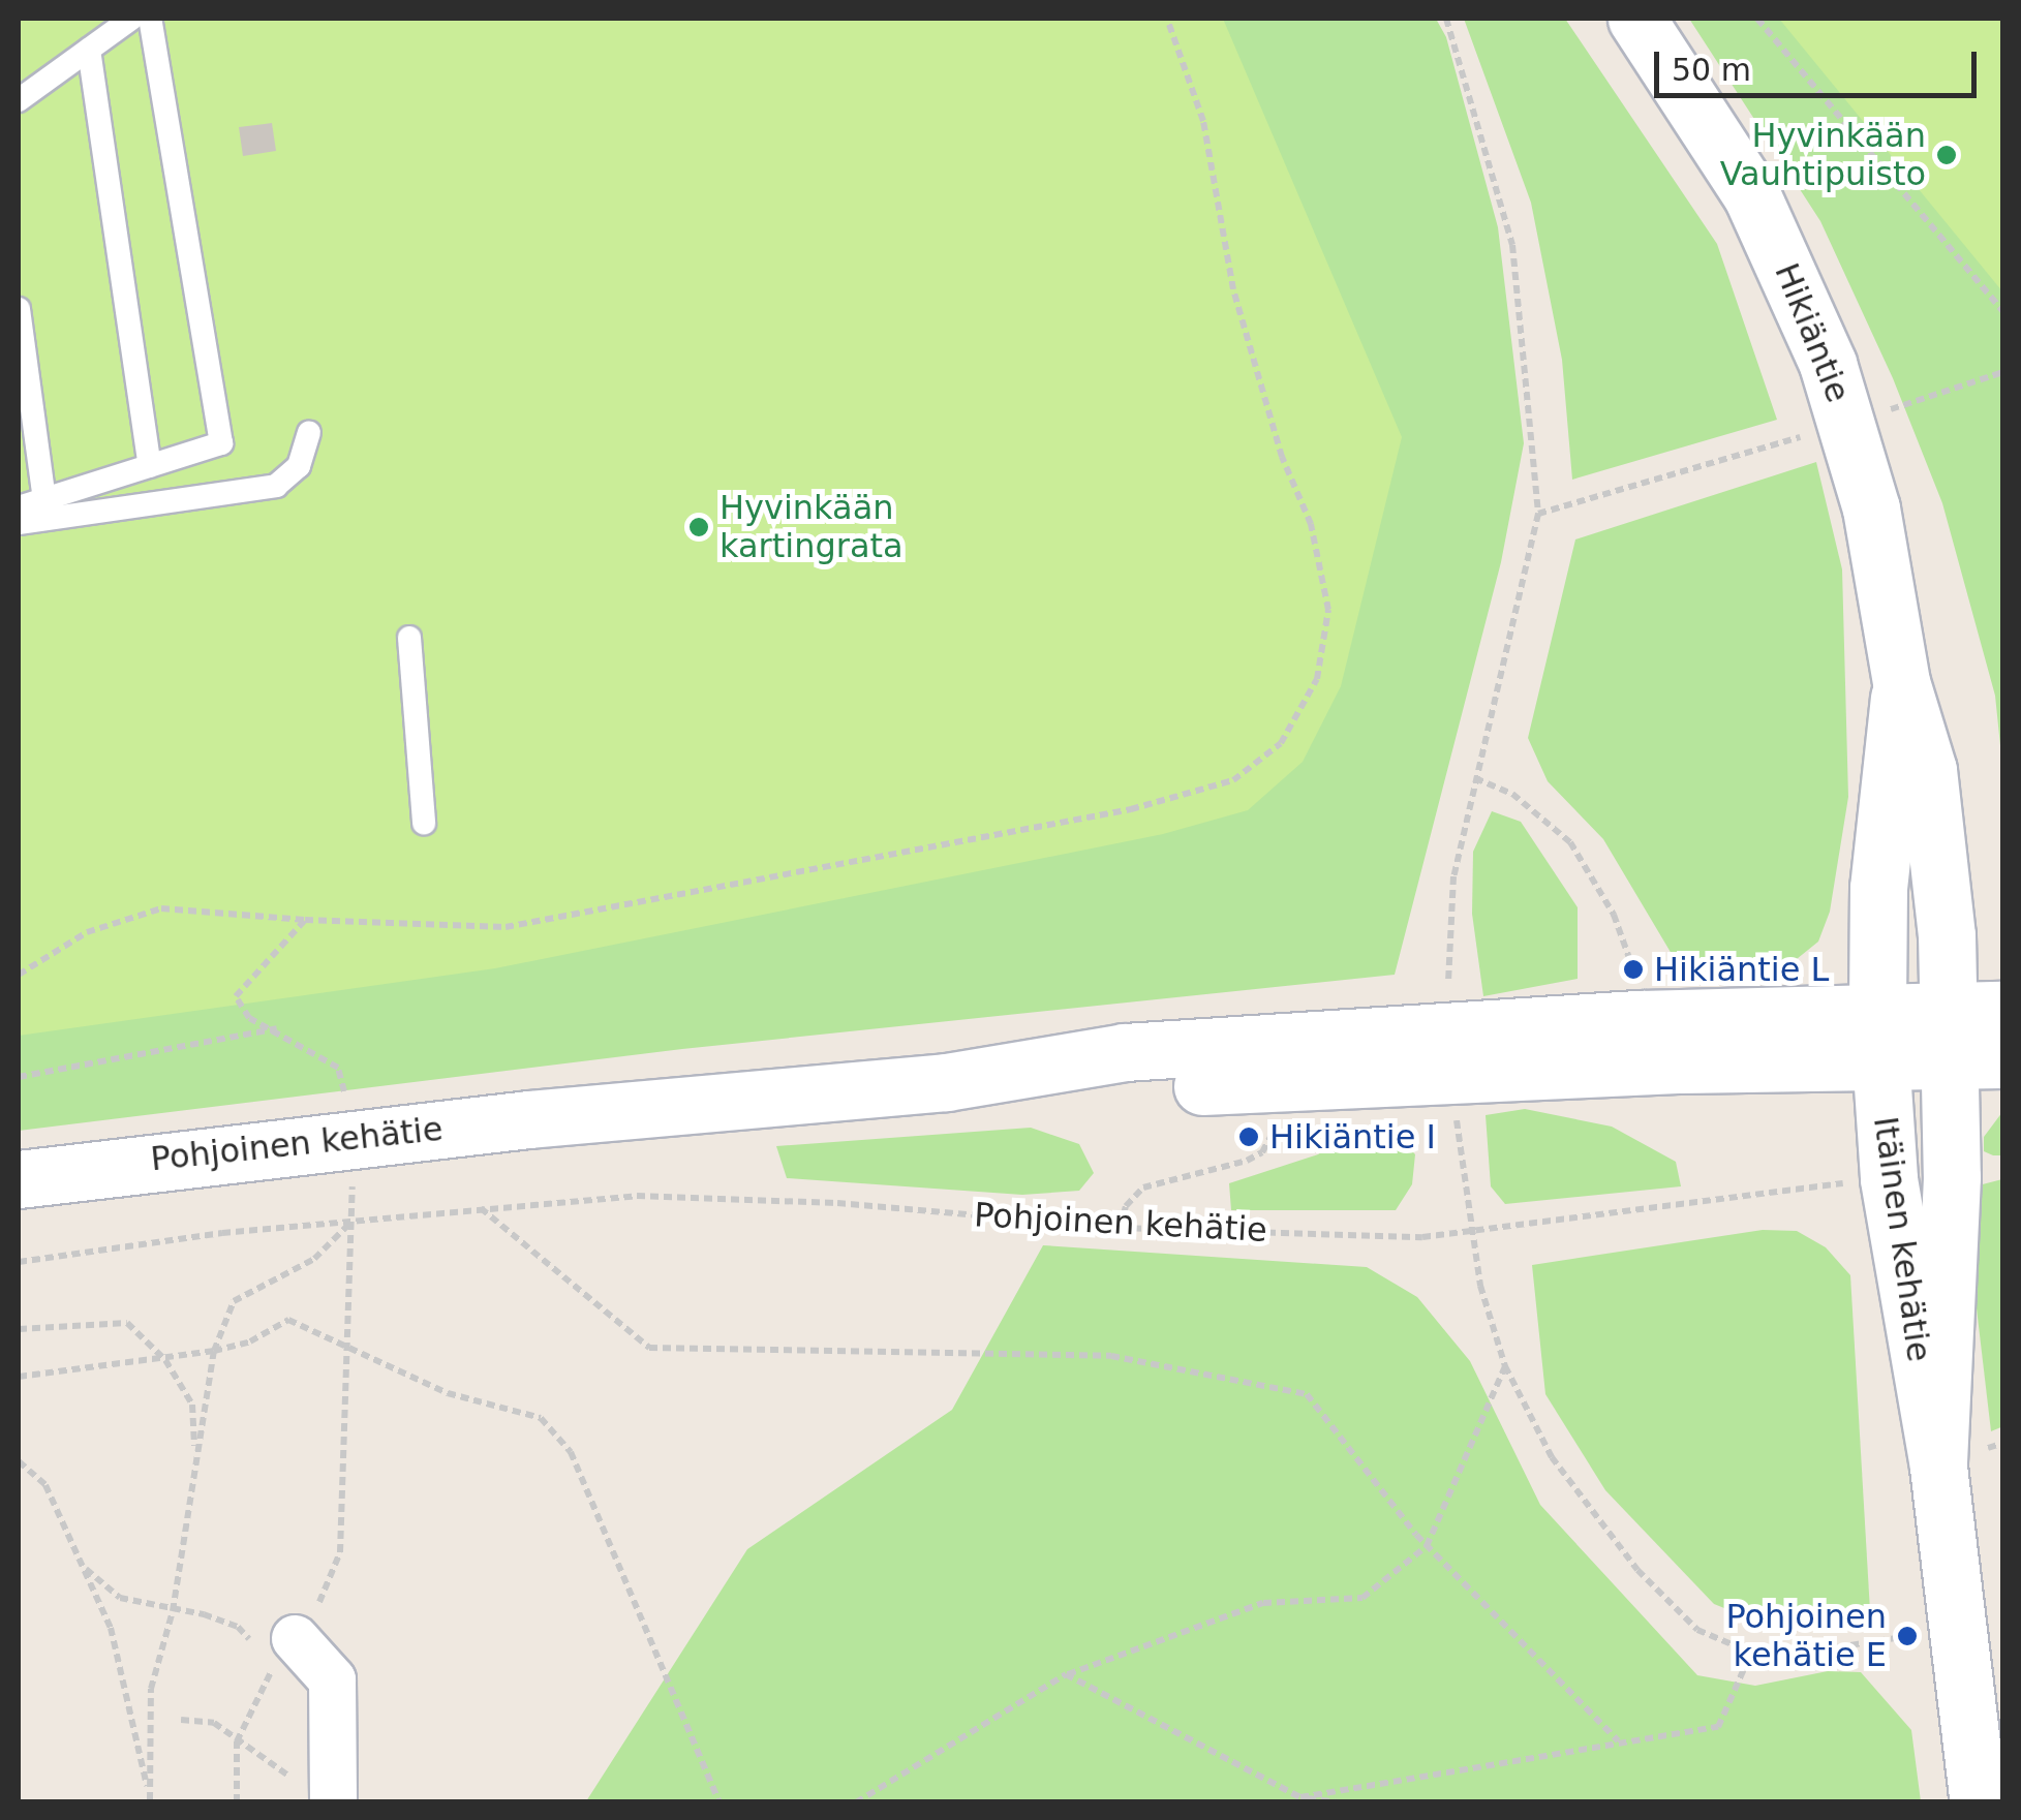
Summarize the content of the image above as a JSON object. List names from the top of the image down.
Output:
{
  "streets": {
    "main road": ["Hikiäntie", "Pohjoinen kehätie", "Itäinen kehätie"]
  },
  "crossings": [
    ["Hikiäntie", "Pohjoinen kehätie"],
    ["Hikiäntie", "Itäinen kehätie"],
    ["Pohjoinen kehätie", "Itäinen kehätie"]
  ],
  "places": [
    "Hyvinkään Vauhtipuisto",
    "Hyvinkään kartingrata",
    "Hikiäntie L",
    "Hikiäntie I",
    "Pohjoinen kehätie E"
  ],
  "scale_bar": "50 m"
}
